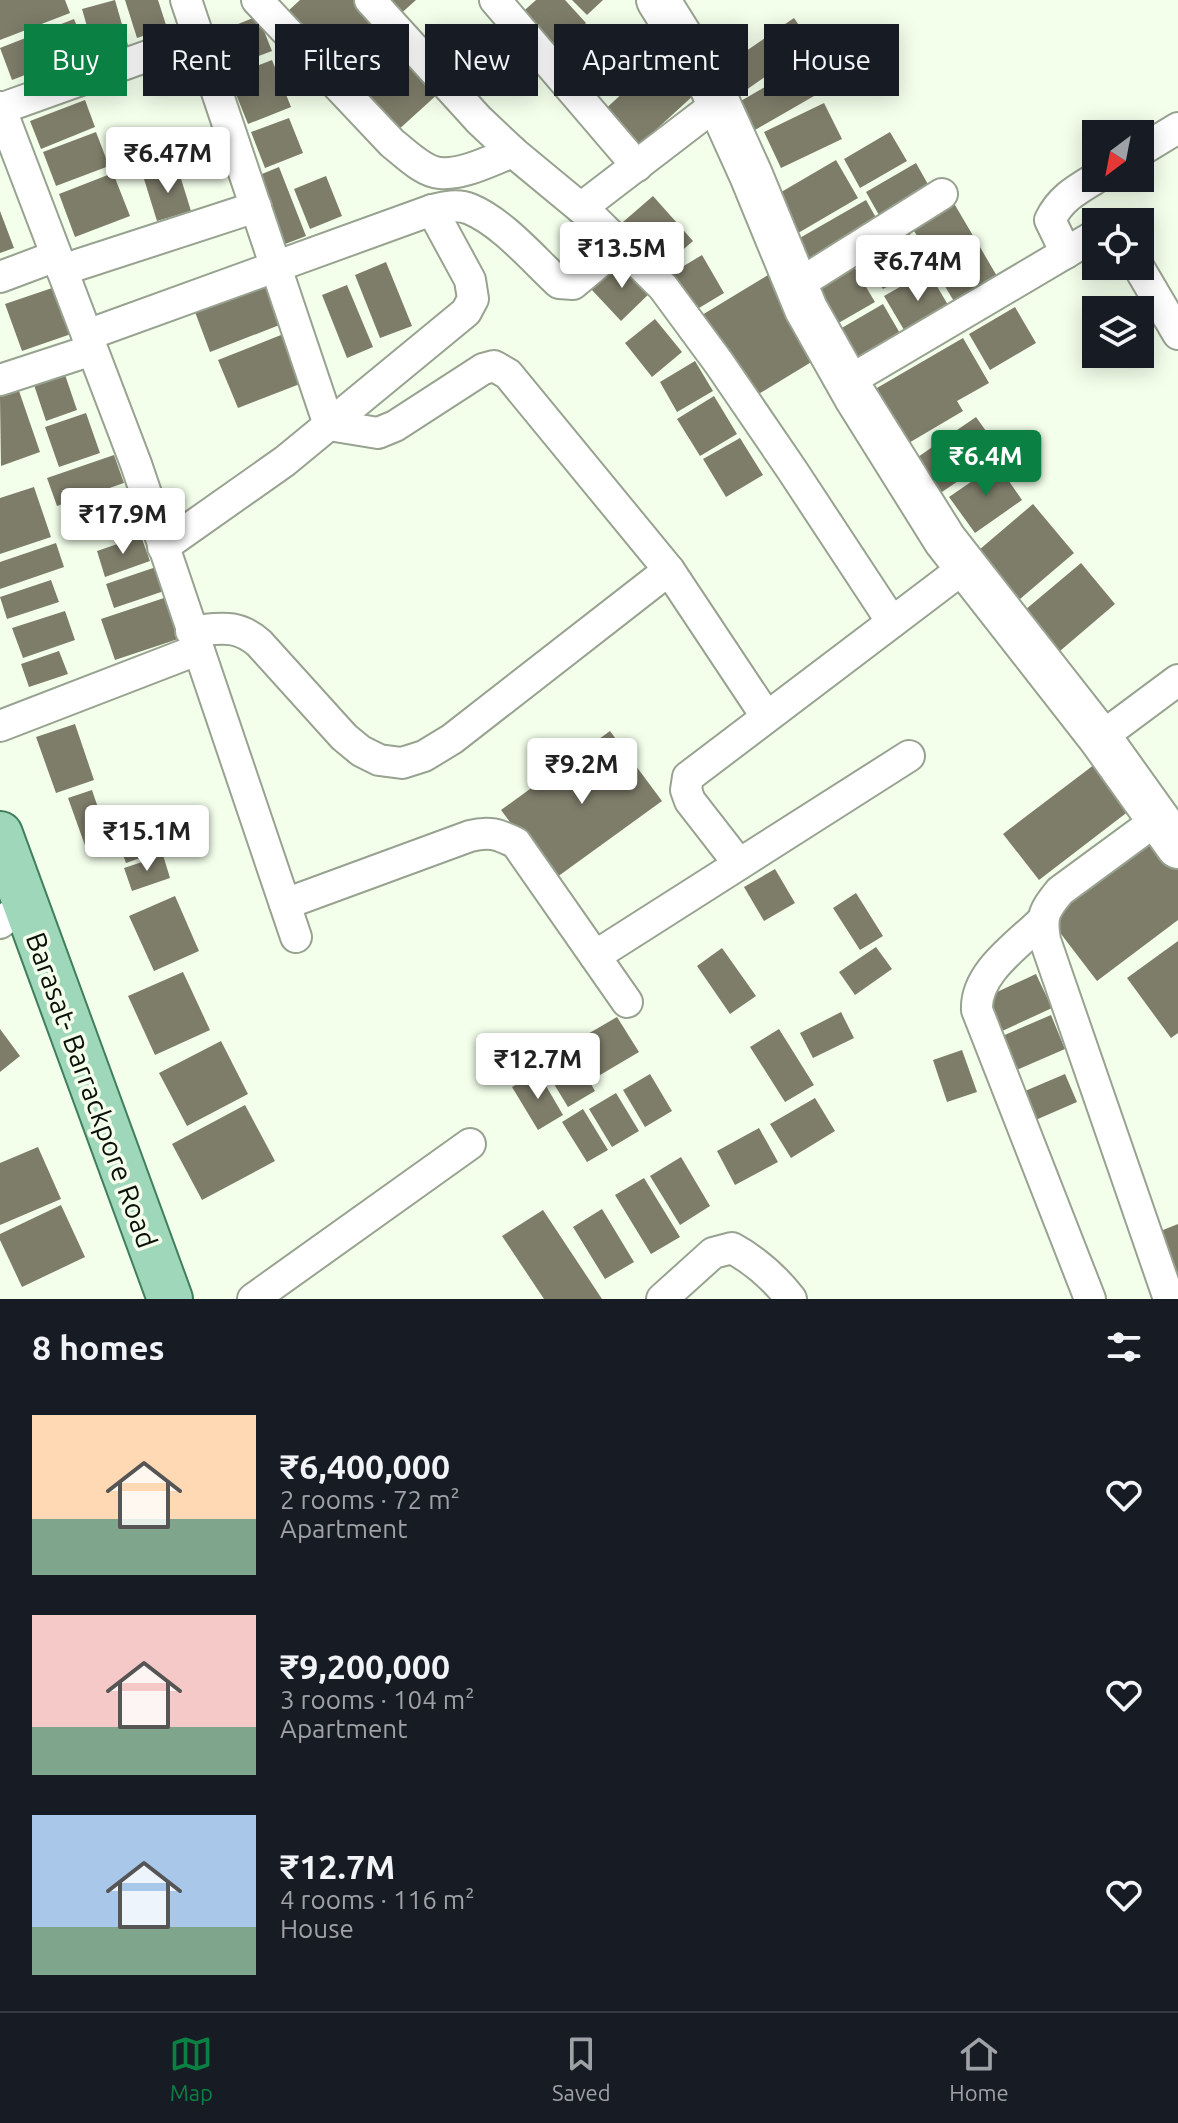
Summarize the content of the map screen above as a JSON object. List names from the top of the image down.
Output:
{
  "streets": {
    "main road": ["Barasat- Barrackpore Road"]
  },
  "north": "bottom left",
  "page": {
    "chip": [
      "Buy",
      "Rent",
      "Filters",
      "New",
      "Apartment",
      "House"
    ],
    "price": [
      "₹6.47M",
      "₹13.5M",
      "₹6.74M",
      "₹6.4M",
      "₹17.9M",
      "₹9.2M",
      "₹15.1M",
      "₹12.7M"
    ],
    "heading": "8 homes",
    "list": [
      {
        "name": "₹6,400,000",
        "note": "2 rooms · 72 m² · Apartment"
      },
      {
        "name": "₹9,200,000",
        "note": "3 rooms · 104 m² · Apartment"
      },
      {
        "name": "₹12.7M",
        "note": "4 rooms · 116 m² · House"
      }
    ],
    "tabs": ["Map", "Saved", "Home"]
  }
}
